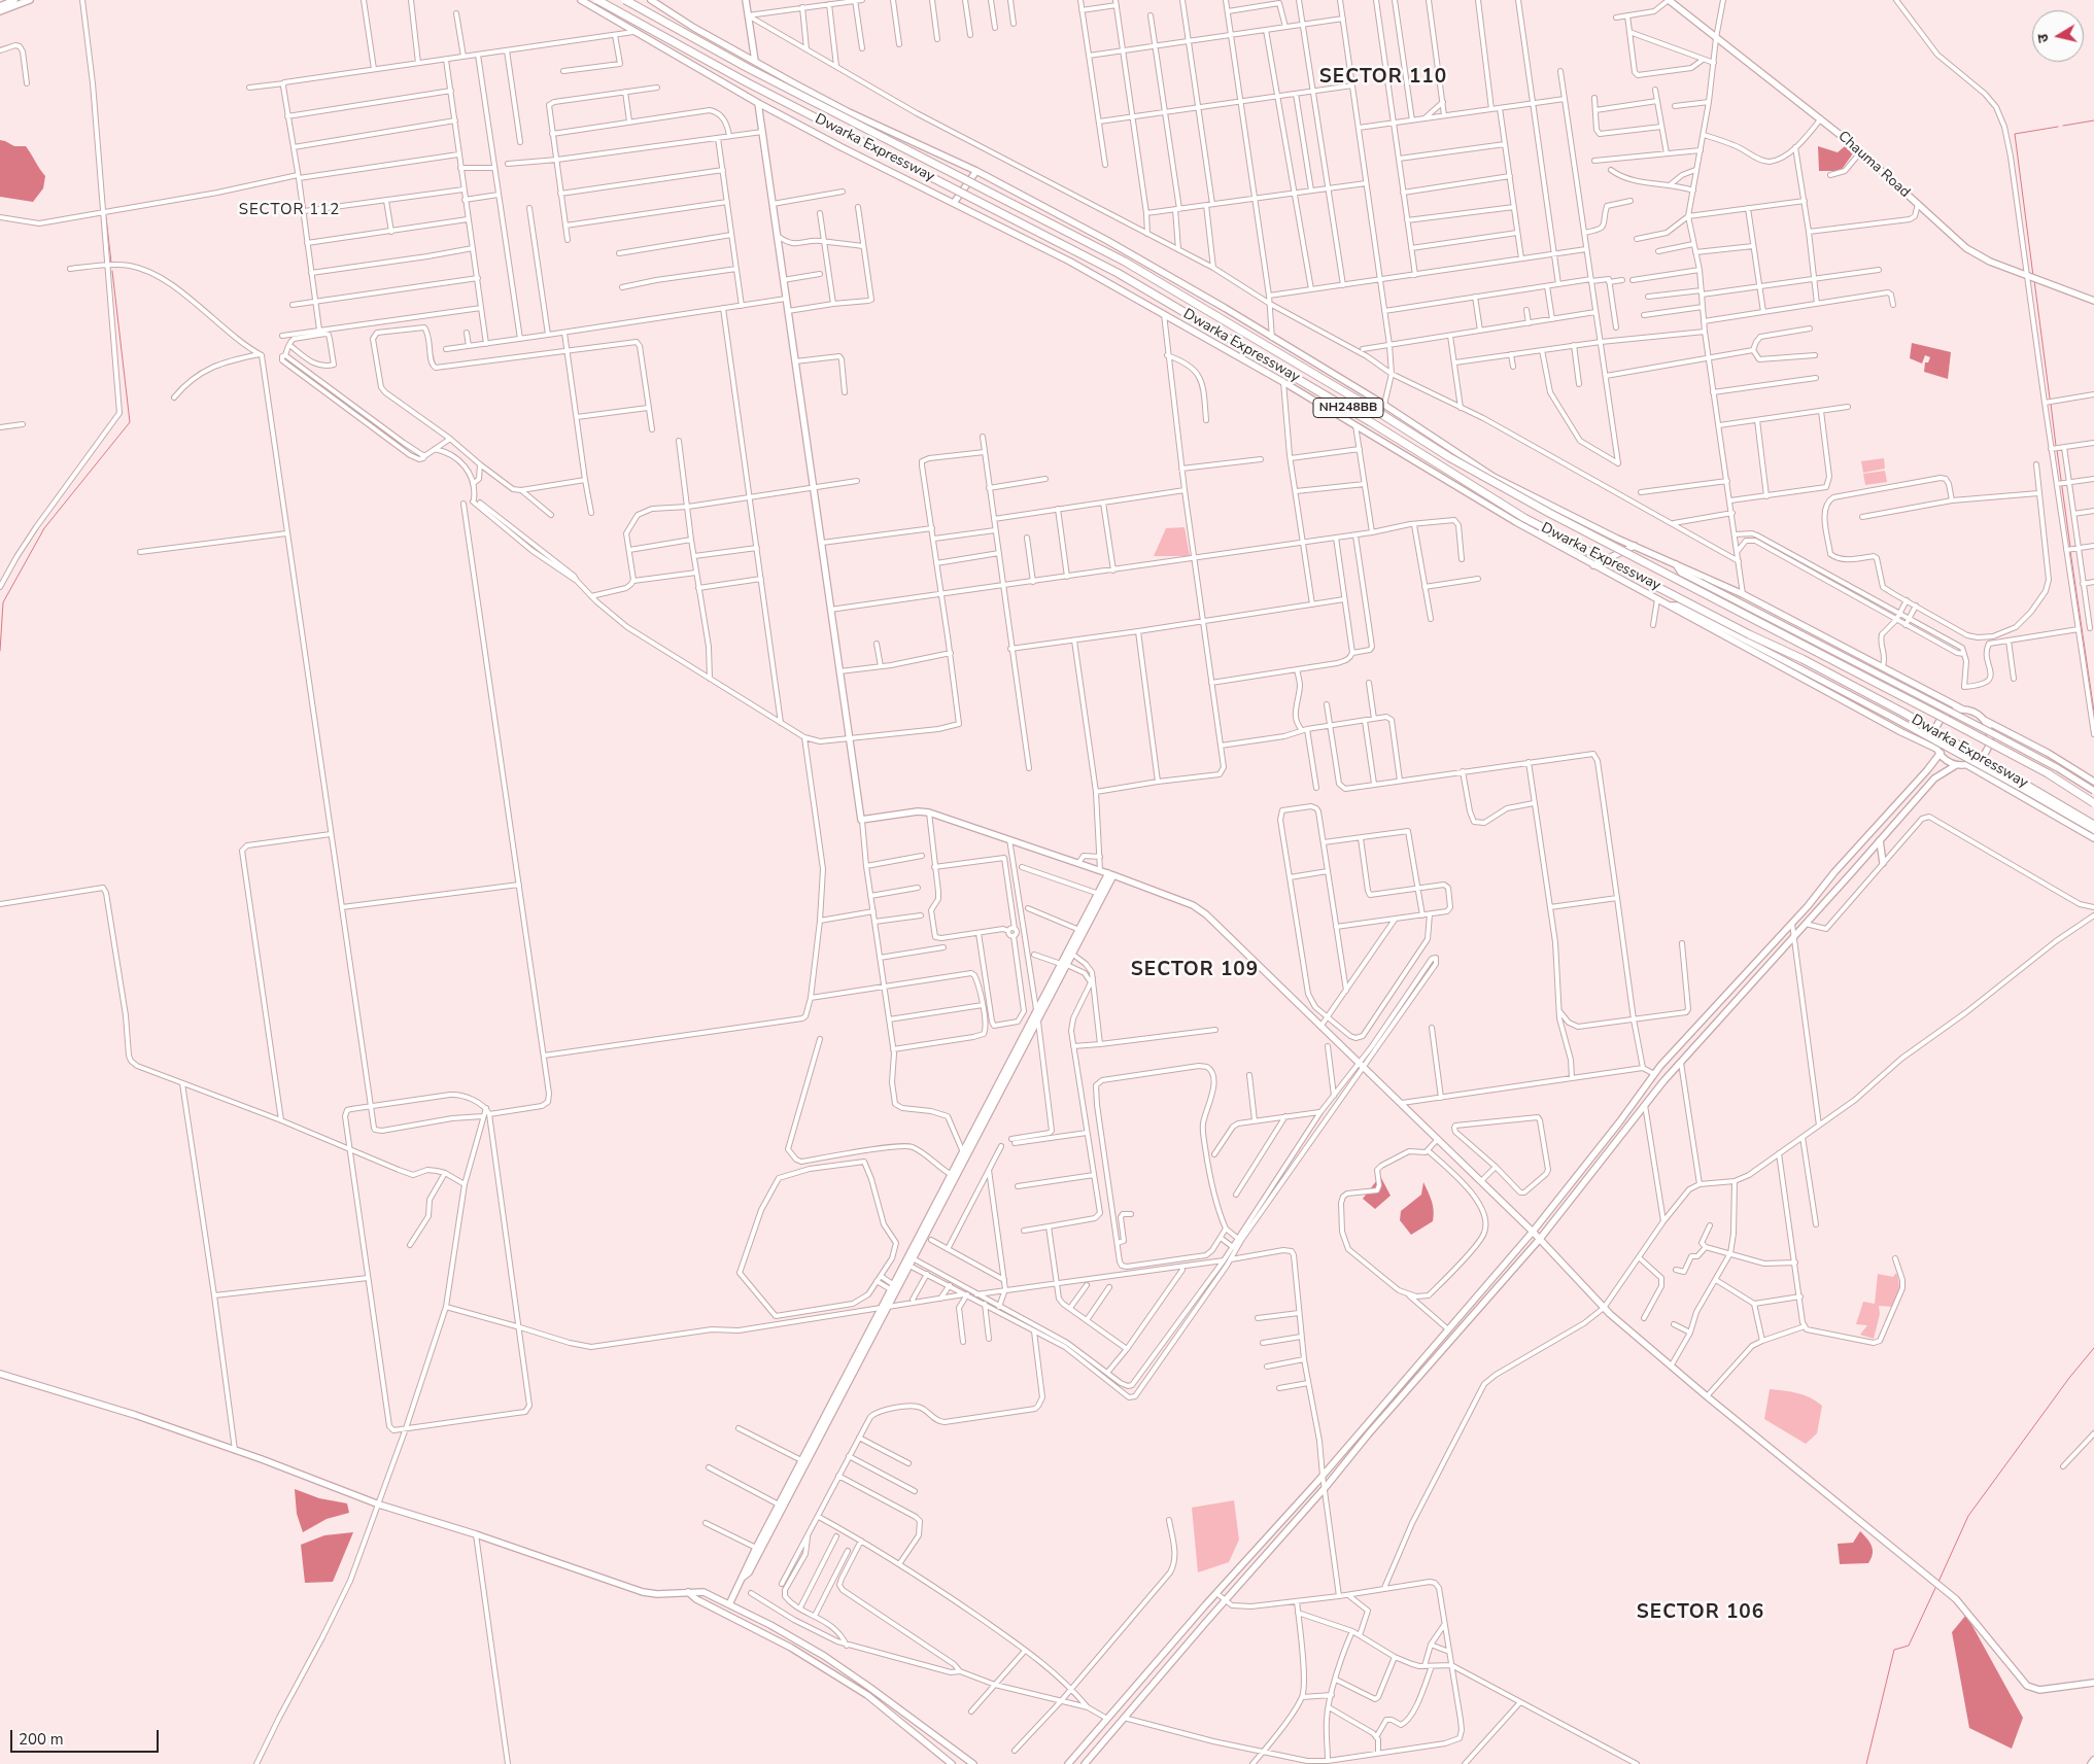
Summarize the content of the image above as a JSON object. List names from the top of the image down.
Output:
{
  "streets": {
    "highway": ["Dwarka Expressway", "NH248BB"],
    "street": ["Chauma Road"]
  },
  "districts": [
    "SECTOR 110",
    "SECTOR 112",
    "SECTOR 109",
    "SECTOR 106"
  ],
  "scale_bar": "200 m",
  "north": "left"
}
